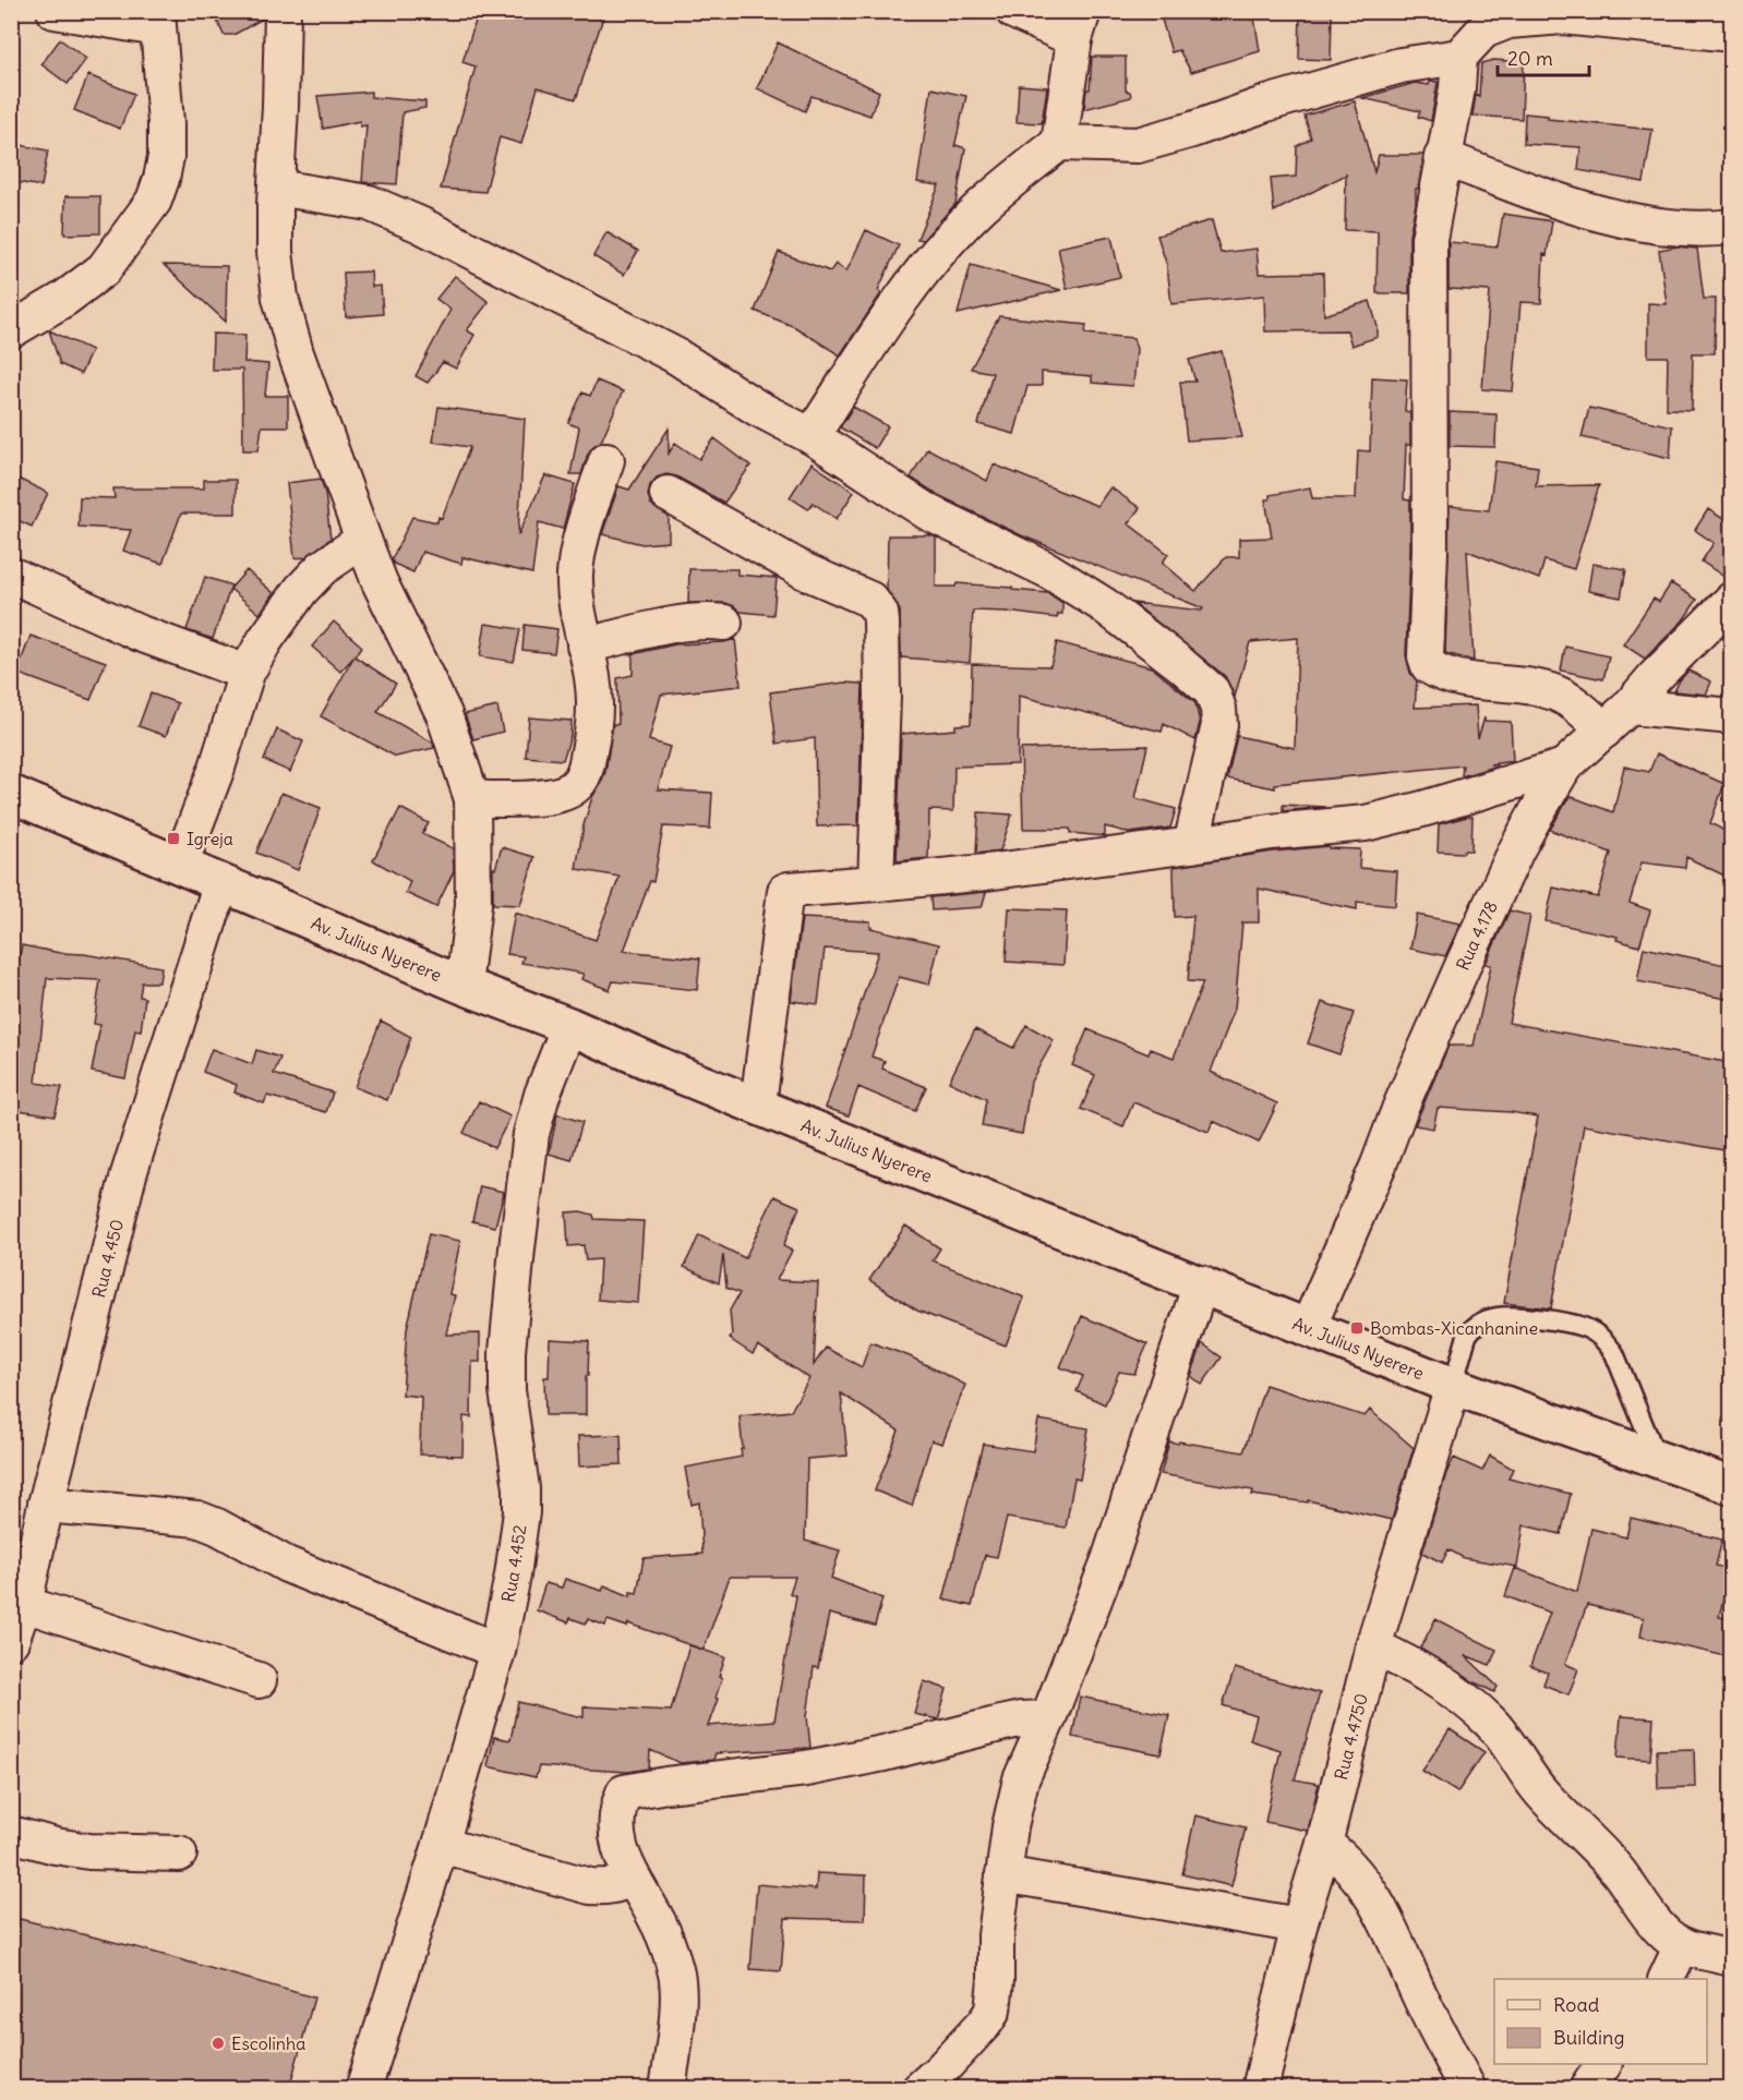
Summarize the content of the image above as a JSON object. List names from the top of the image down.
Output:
{
  "streets": {
    "main road": ["Av. Julius Nyerere"],
    "street": [
      "Rua 4.178",
      "Rua 4.450",
      "Rua 4.452",
      "Rua 4.4750"
    ]
  },
  "crossings": [
    ["Rua 4.178", "Av. Julius Nyerere"],
    ["Av. Julius Nyerere", "Rua 4.450"],
    ["Av. Julius Nyerere", "Rua 4.452"],
    ["Av. Julius Nyerere", "Rua 4.4750"]
  ],
  "places": {
    "transit": ["Igreja", "Bombas-Xicanhanine"],
    "other": ["Escolinha"]
  },
  "legend": ["Road", "Building"],
  "scale_bar": "20 m"
}
